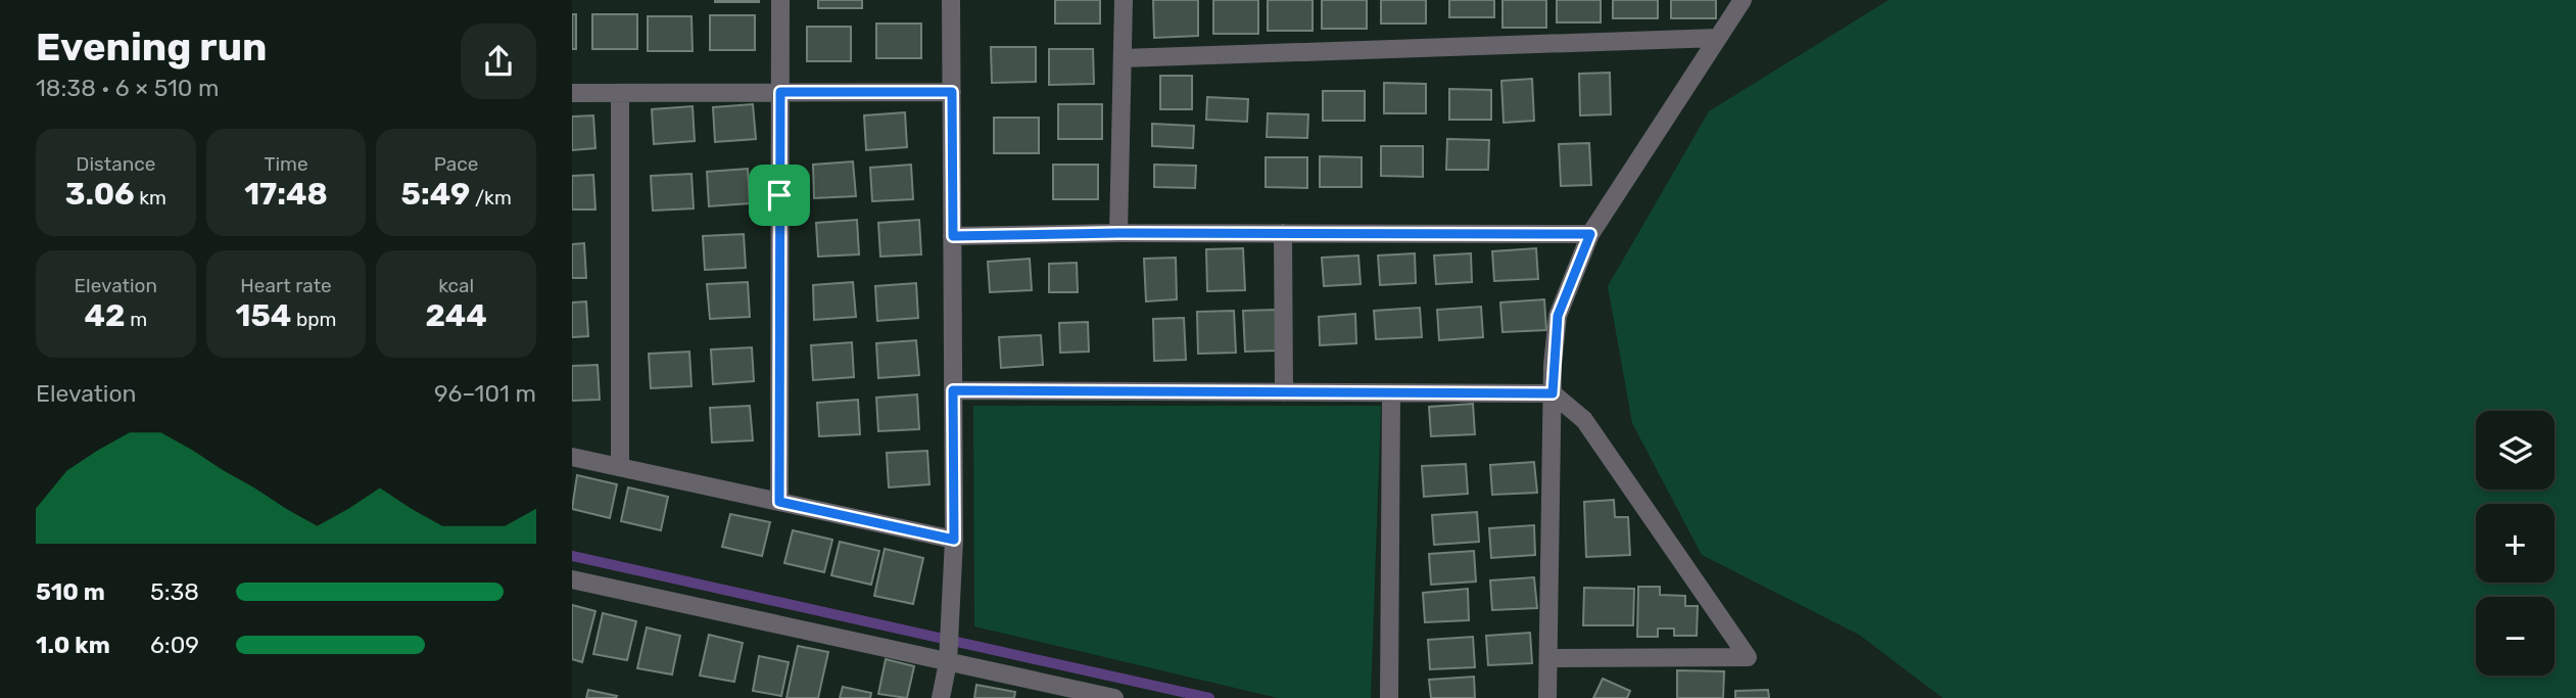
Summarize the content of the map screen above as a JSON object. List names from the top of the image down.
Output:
{
  "page": {
    "heading": ["Evening run", "18:38 · 6 × 510 m"],
    "stats": [
      ["Distance", "3.06 km"],
      ["Time", "17:48"],
      ["Pace", "5:49 /km"],
      ["Elevation", "42 m"],
      ["Heart rate", "154 bpm"],
      ["kcal", "244"]
    ],
    "chart": ["Elevation", "96–101 m"],
    "map_buttons": ["+", "−"],
    "list": [
      {
        "name": "510 m",
        "note": "5:38"
      },
      {
        "name": "1.0 km",
        "note": "6:09"
      }
    ]
  }
}
